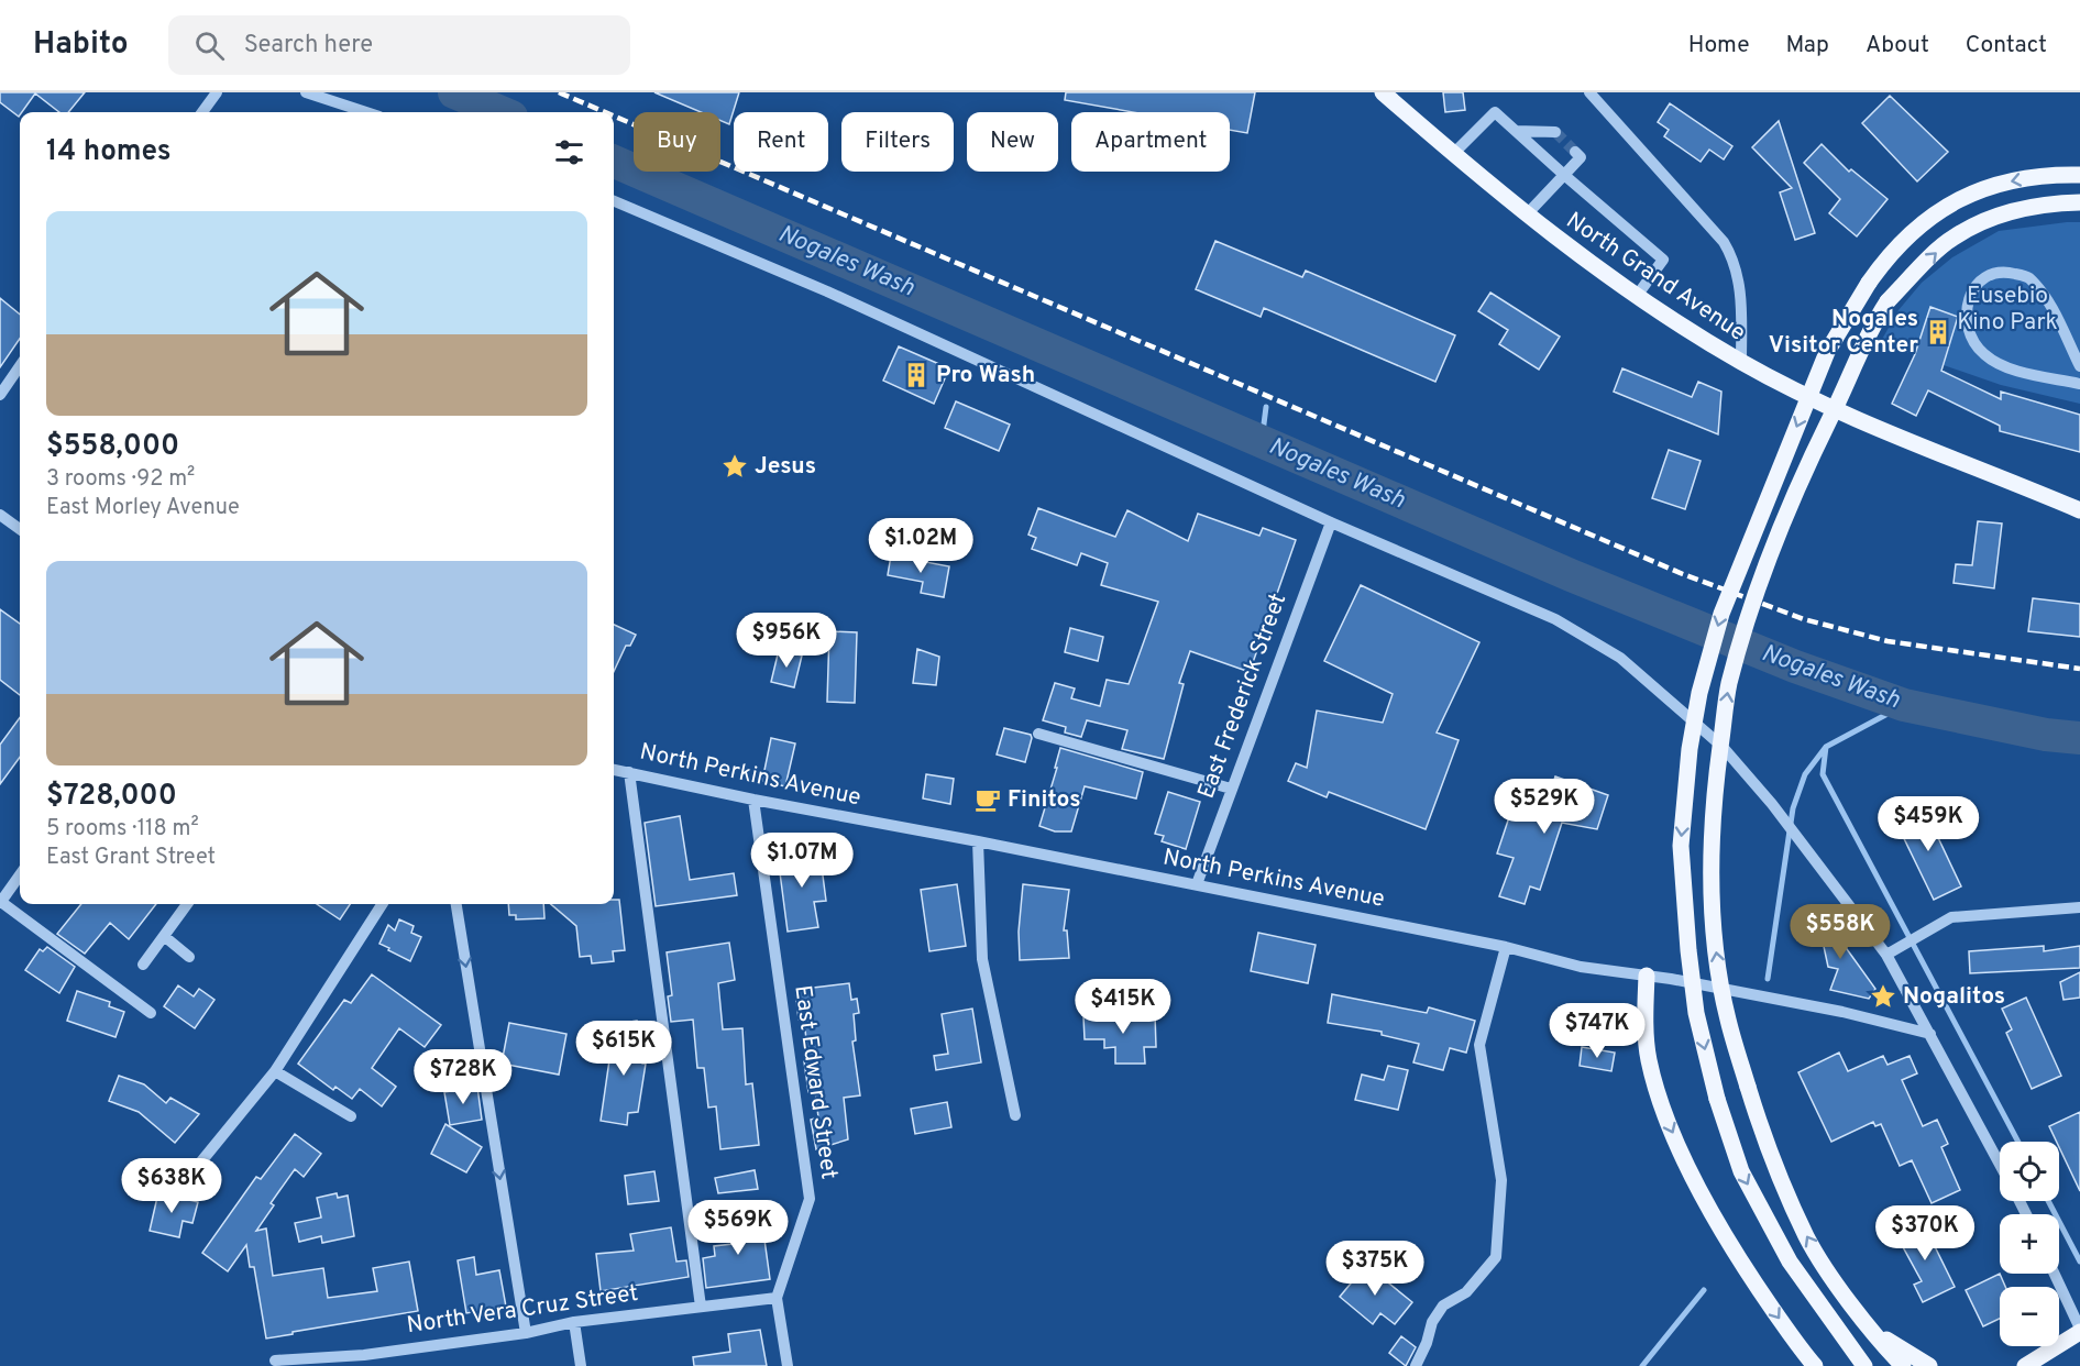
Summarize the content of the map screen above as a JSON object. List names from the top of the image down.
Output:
{
  "streets": {
    "main road": ["North Grand Avenue"],
    "street": [
      "East Frederick Street",
      "North Perkins Avenue",
      "East Edward Street",
      "North Vera Cruz Street"
    ]
  },
  "crossings": [
    ["East Frederick Street", "North Perkins Avenue"],
    ["North Perkins Avenue", "East Edward Street"],
    ["East Edward Street", "North Vera Cruz Street"]
  ],
  "water": ["Nogales Wash"],
  "parks": ["Eusebio Kino Park"],
  "places": {
    "building": ["Nogales Visitor Center", "Pro Wash"],
    "place": ["Jesus", "Nogalitos"],
    "cafe": ["Finitos"]
  },
  "page": {
    "header": "Habito",
    "search": "Search here",
    "nav": [
      "Home",
      "Map",
      "About",
      "Contact"
    ],
    "chip": [
      "Buy",
      "Rent",
      "Filters",
      "New",
      "Apartment"
    ],
    "heading": "14 homes",
    "list": [
      {
        "name": "$558,000",
        "note": "3 rooms · 92 m² · East Morley Avenue"
      },
      {
        "name": "$728,000",
        "note": "5 rooms · 118 m² · East Grant Street"
      }
    ],
    "price": [
      "$1.02M",
      "$956K",
      "$529K",
      "$459K",
      "$1.07M",
      "$558K",
      "$415K",
      "$747K",
      "$615K",
      "$728K",
      "$638K",
      "$569K",
      "$370K",
      "$375K"
    ],
    "map_buttons": ["+", "−"]
  }
}
